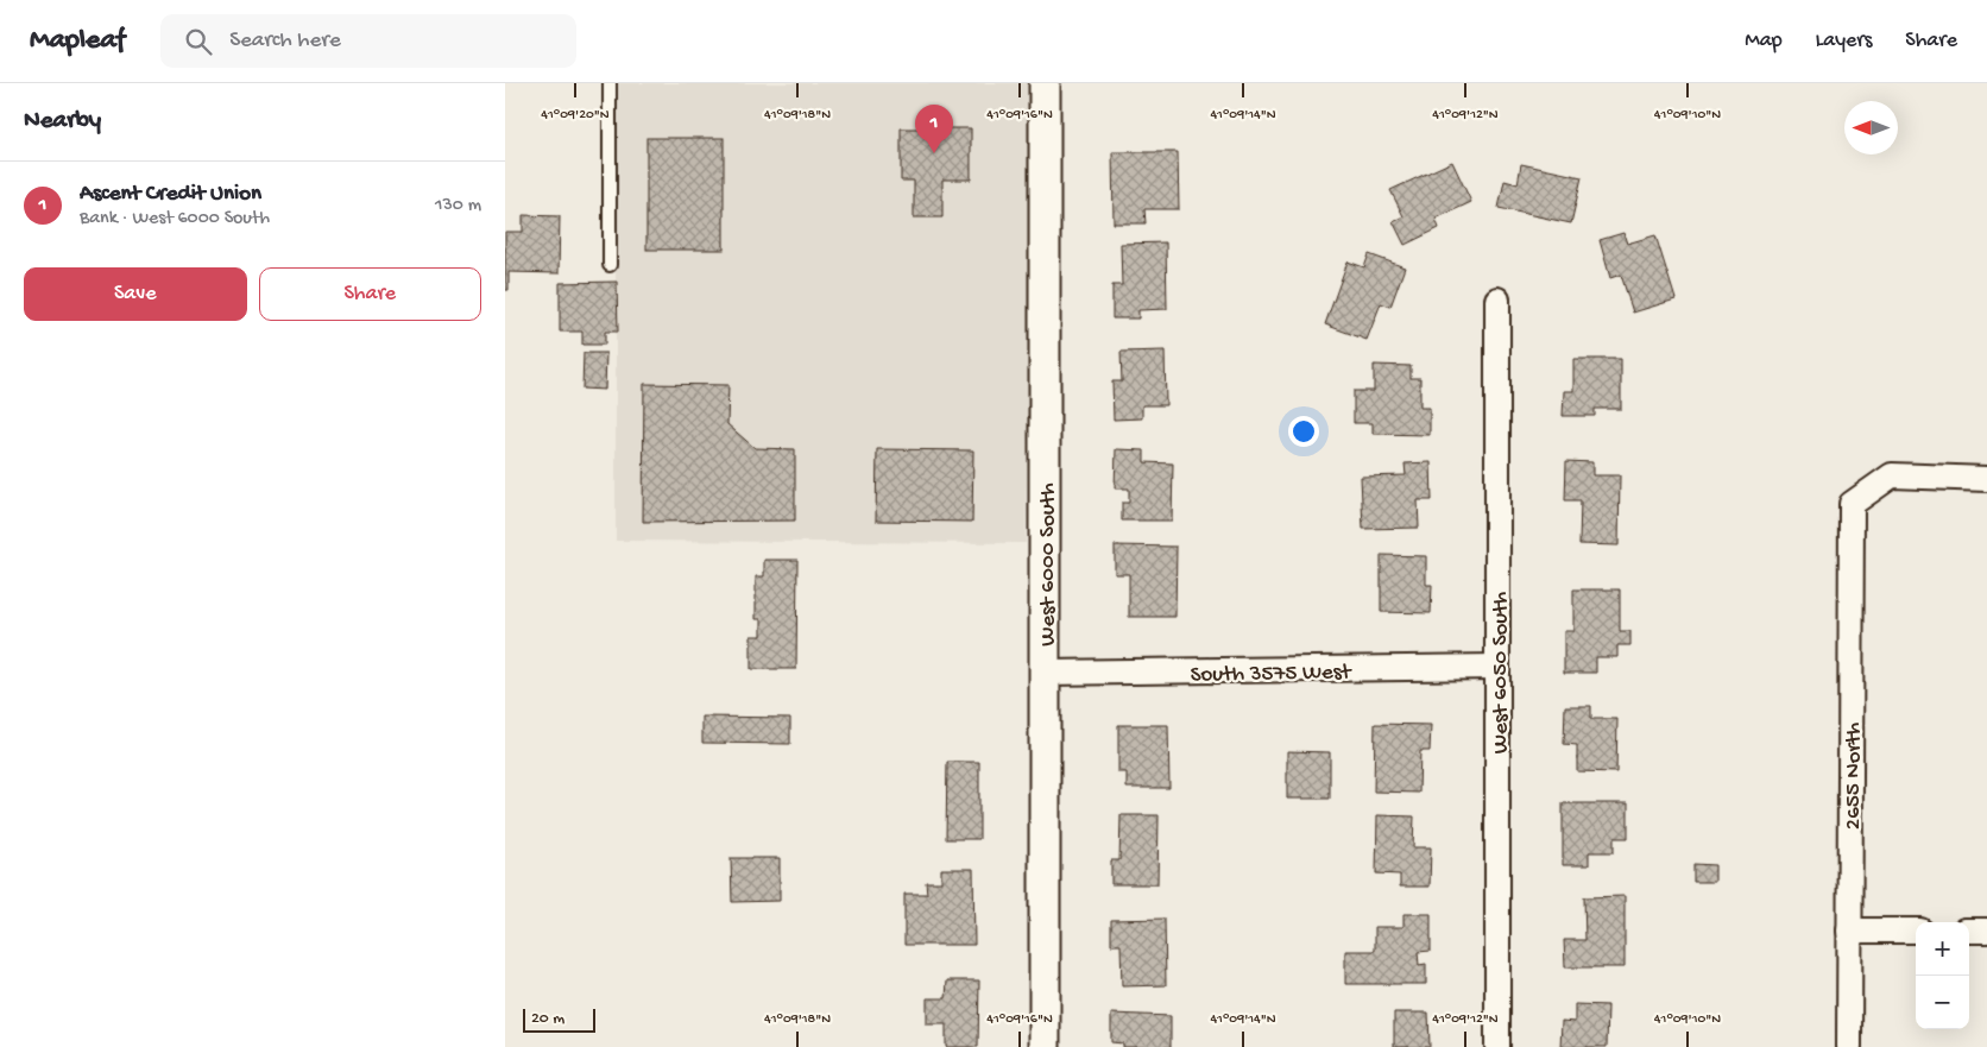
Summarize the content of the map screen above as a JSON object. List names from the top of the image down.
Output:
{
  "streets": {
    "street": [
      "West 6000 South",
      "South 3575 West",
      "West 6050 South",
      "2655 North"
    ]
  },
  "crossings": [
    ["West 6000 South", "South 3575 West"],
    ["South 3575 West", "West 6050 South"]
  ],
  "scale_bar": "20 m",
  "north": "left",
  "page": {
    "header": "Mapleaf",
    "search": "Search here",
    "nav": ["Map", "Layers", "Share"],
    "heading": "Nearby",
    "pins": "1",
    "list": [
      {
        "mark": "1",
        "name": "Ascent Credit Union",
        "note": "Bank · West 6000 South",
        "value": "130 m"
      }
    ],
    "buttons": ["Save", "Share"],
    "map_buttons": ["+", "−"],
    "scale": "20 m"
  },
  "coordinates": [
    "41°09'20\"N",
    "41°09'18\"N",
    "41°09'16\"N",
    "41°09'14\"N",
    "41°09'12\"N",
    "41°09'10\"N"
  ]
}
